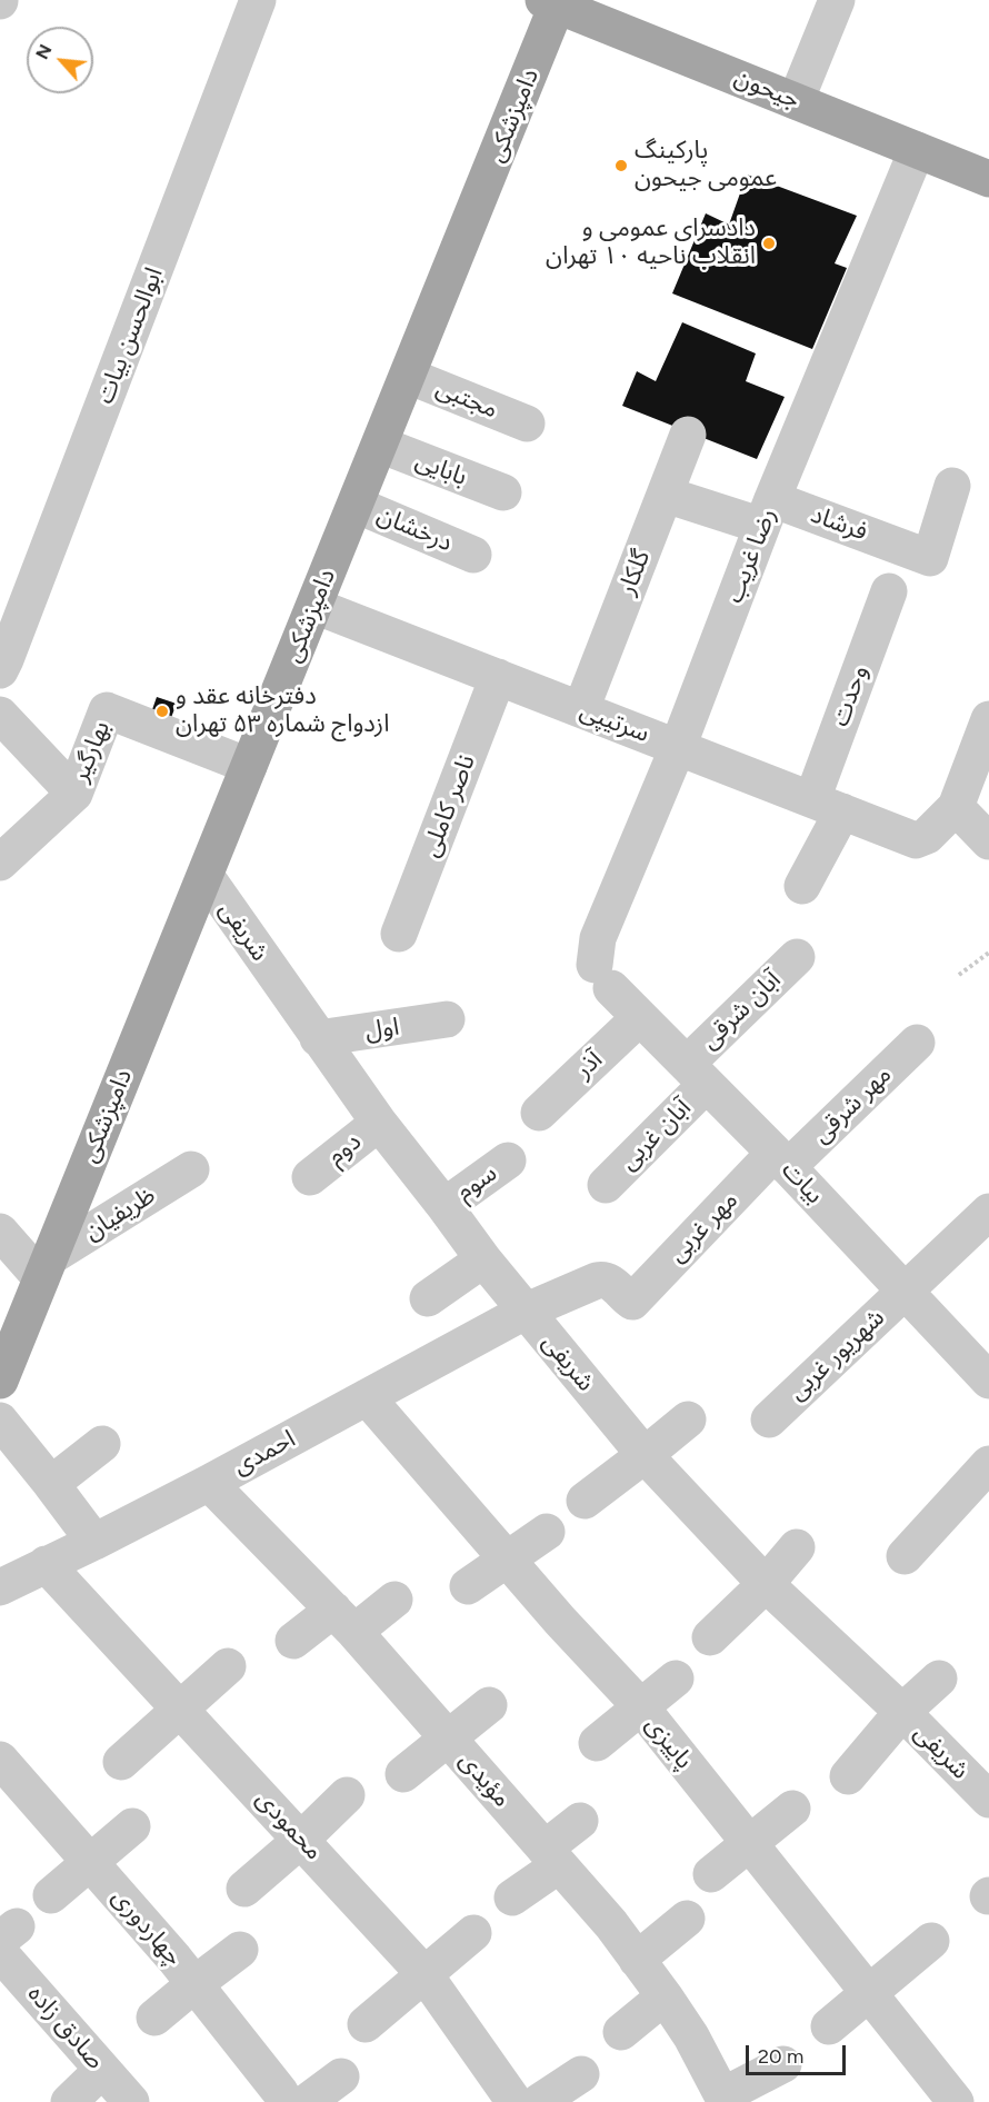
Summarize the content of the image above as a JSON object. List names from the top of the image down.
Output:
{
  "streets": {
    "main road": ["جیحون", "دامپزشکی"],
    "street": [
      "ابوالحسن بیات",
      "مجتبی",
      "بابایی",
      "فرشاد",
      "درخشان",
      "رضا غریب",
      "گلکار",
      "وحدت",
      "سرتیپی",
      "بهارگیر",
      "ناصر کاملی",
      "شریفی",
      "آبان شرقی",
      "اول",
      "آذر",
      "مهر شرقی",
      "آبان غربی",
      "دوم",
      "سوم",
      "بیات",
      "ظریفیان",
      "مهر غربی",
      "شهریور غربی",
      "احمدی",
      "پاییزی",
      "مؤیدی",
      "محمودی",
      "چهاردوری",
      "صادق زاده"
    ]
  },
  "crossings": [
    ["جیحون", "دامپزشکی"],
    ["جیحون", "رضا غریب"],
    ["دامپزشکی", "مجتبی"],
    ["دامپزشکی", "بابایی"],
    ["دامپزشکی", "درخشان"],
    ["دامپزشکی", "سرتیپی"],
    ["دامپزشکی", "بهارگیر"],
    ["دامپزشکی", "شریفی"],
    ["دامپزشکی", "ظریفیان"],
    ["فرشاد", "رضا غریب"],
    ["فرشاد", "گلکار"],
    ["رضا غریب", "سرتیپی"],
    ["رضا غریب", "بیات"],
    ["گلکار", "سرتیپی"],
    ["وحدت", "سرتیپی"],
    ["سرتیپی", "ناصر کاملی"],
    ["شریفی", "اول"],
    ["شریفی", "دوم"],
    ["شریفی", "سوم"],
    ["شریفی", "احمدی"],
    ["آبان شرقی", "آبان غربی"],
    ["آبان شرقی", "بیات"],
    ["آذر", "بیات"],
    ["مهر شرقی", "بیات"],
    ["مهر شرقی", "مهر غربی"],
    ["آبان غربی", "بیات"],
    ["بیات", "مهر غربی"],
    ["بیات", "شهریور غربی"],
    ["مهر غربی", "احمدی"],
    ["احمدی", "پاییزی"],
    ["احمدی", "مؤیدی"],
    ["احمدی", "محمودی"]
  ],
  "places": ["پارکینگ عمومی جیحون", "دادسرای عمومی و انقلاب ناحیه ۱۰ تهران", "دفترخانه عقد و ازدواج شماره ۵۳ تهران"],
  "scale_bar": "20 m",
  "north": "top left"
}
